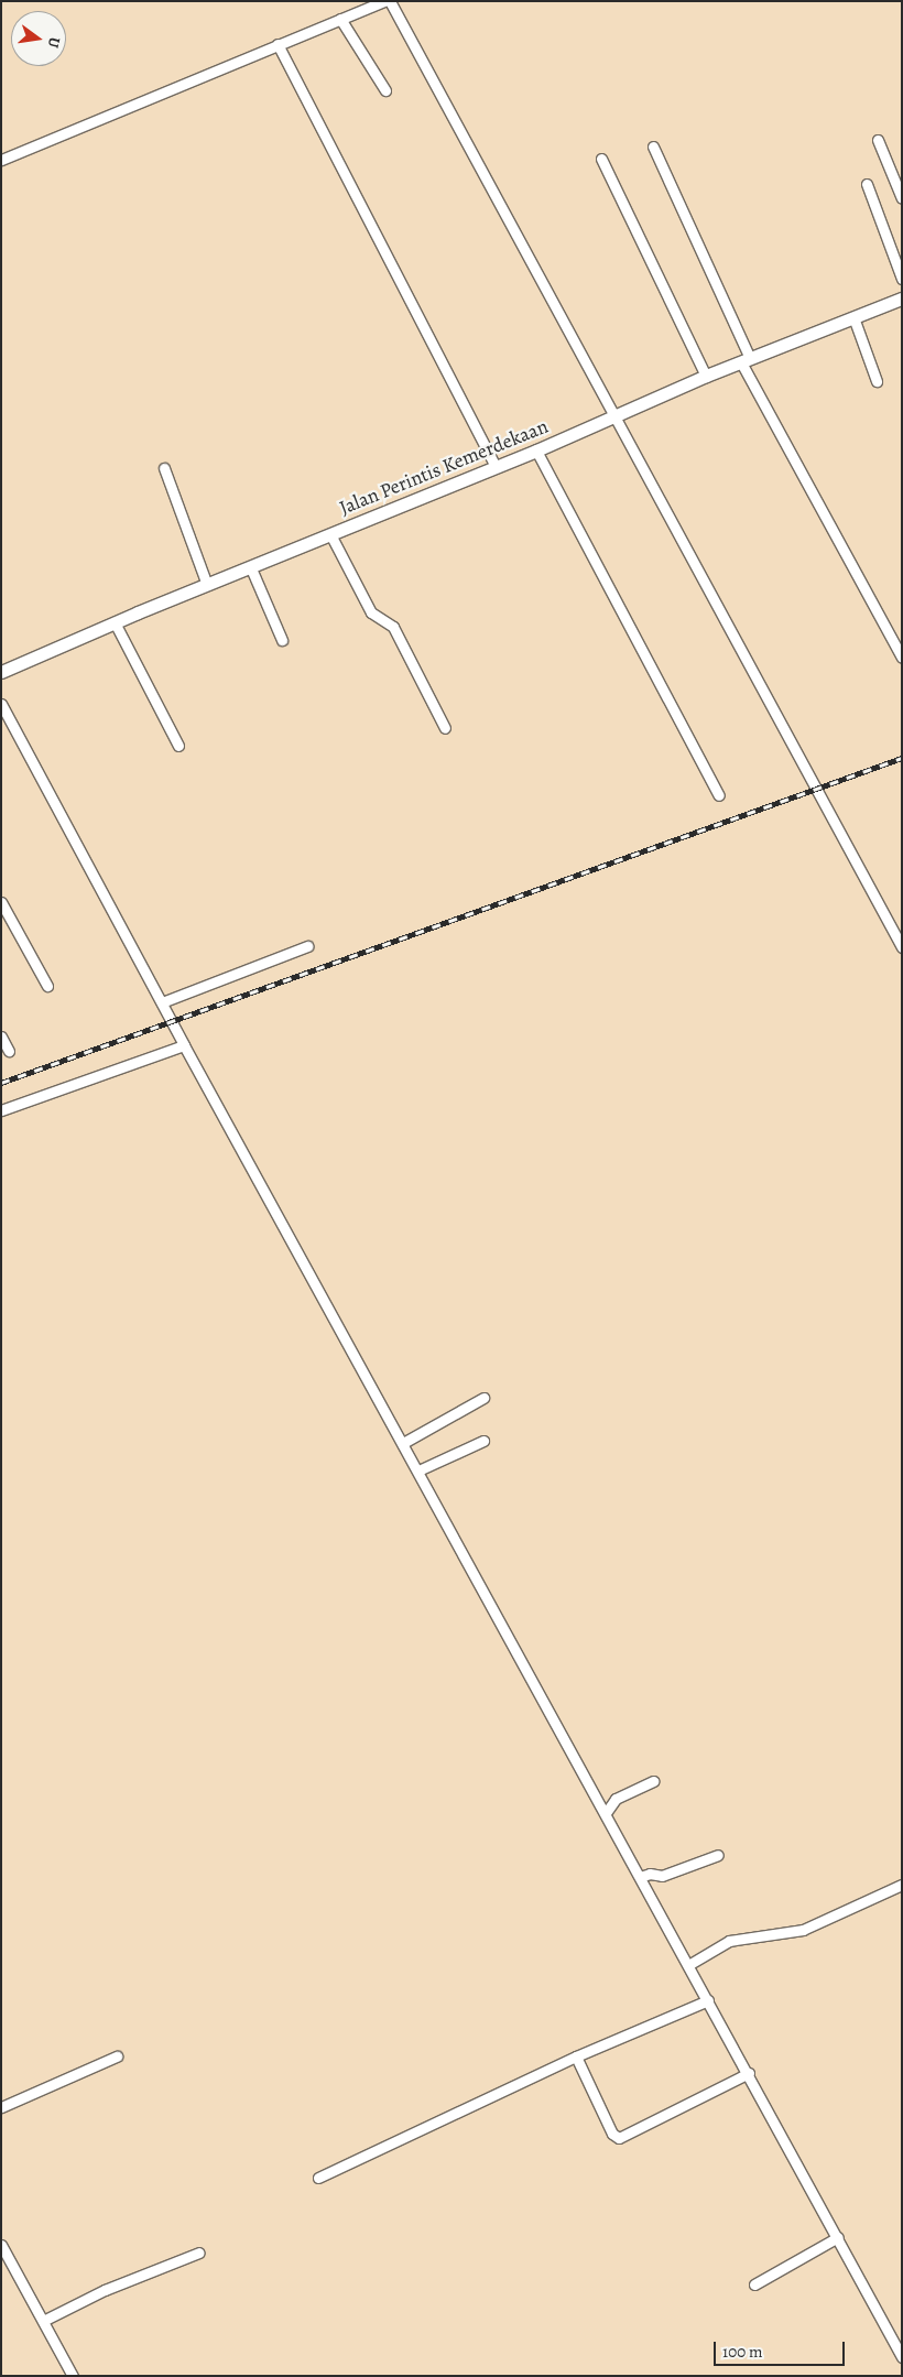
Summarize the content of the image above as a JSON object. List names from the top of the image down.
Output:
{
  "streets": {
    "street": ["Jalan Perintis Kemerdekaan"]
  },
  "scale_bar": "100 m",
  "north": "right"
}
